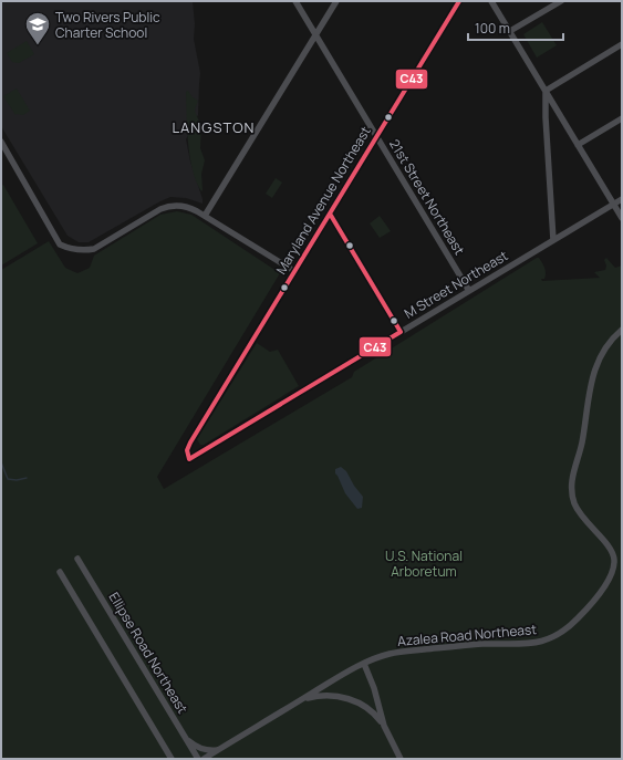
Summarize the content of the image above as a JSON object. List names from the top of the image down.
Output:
{
  "streets": {
    "street": [
      "21st Street Northeast",
      "Maryland Avenue Northeast",
      "M Street Northeast",
      "Azalea Road Northeast",
      "Ellipse Road Northeast"
    ]
  },
  "crossings": [
    ["21st Street Northeast", "Maryland Avenue Northeast"],
    ["21st Street Northeast", "M Street Northeast"],
    ["Maryland Avenue Northeast", "M Street Northeast"]
  ],
  "districts": ["LANGSTON"],
  "parks": ["U.S. National Arboretum"],
  "places": {
    "school or university": ["Two Rivers Public Charter School"]
  },
  "lines": ["transit line C43"],
  "scale_bar": "100 m"
}
